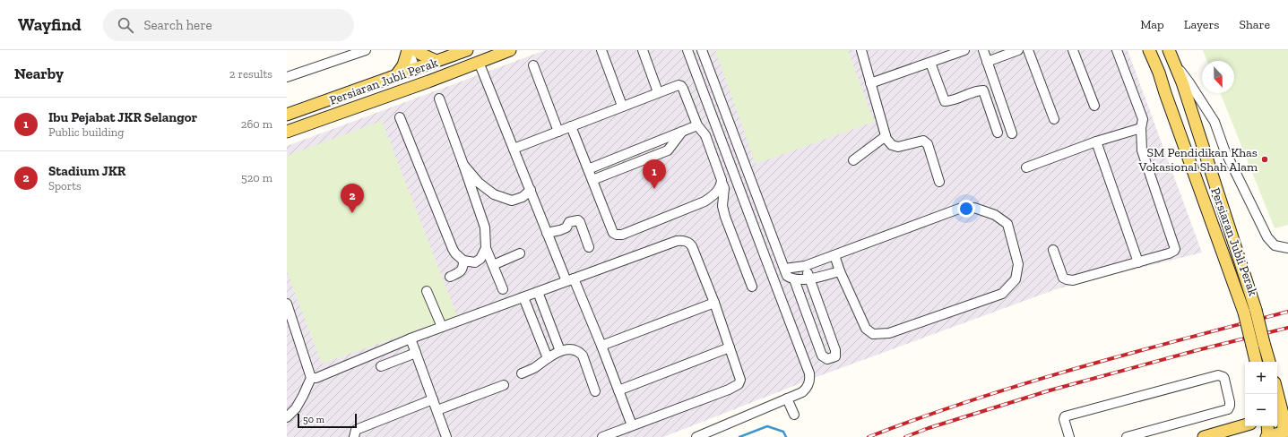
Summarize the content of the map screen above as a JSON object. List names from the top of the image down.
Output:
{
  "streets": {
    "main road": ["Persiaran Jubli Perak"]
  },
  "places": ["SM Pendidikan Khas Vokasional Shah Alam"],
  "scale_bar": "50 m",
  "north": "bottom",
  "page": {
    "header": "Wayfind",
    "search": "Search here",
    "nav": ["Map", "Layers", "Share"],
    "heading": ["Nearby", "2 results"],
    "list": [
      {
        "mark": "1",
        "name": "Ibu Pejabat JKR Selangor",
        "note": "Public building",
        "value": "260 m"
      },
      {
        "mark": "2",
        "name": "Stadium JKR",
        "note": "Sports",
        "value": "520 m"
      }
    ],
    "pins": ["1", "2"],
    "map_buttons": ["+", "−"],
    "scale": "50 m"
  }
}
